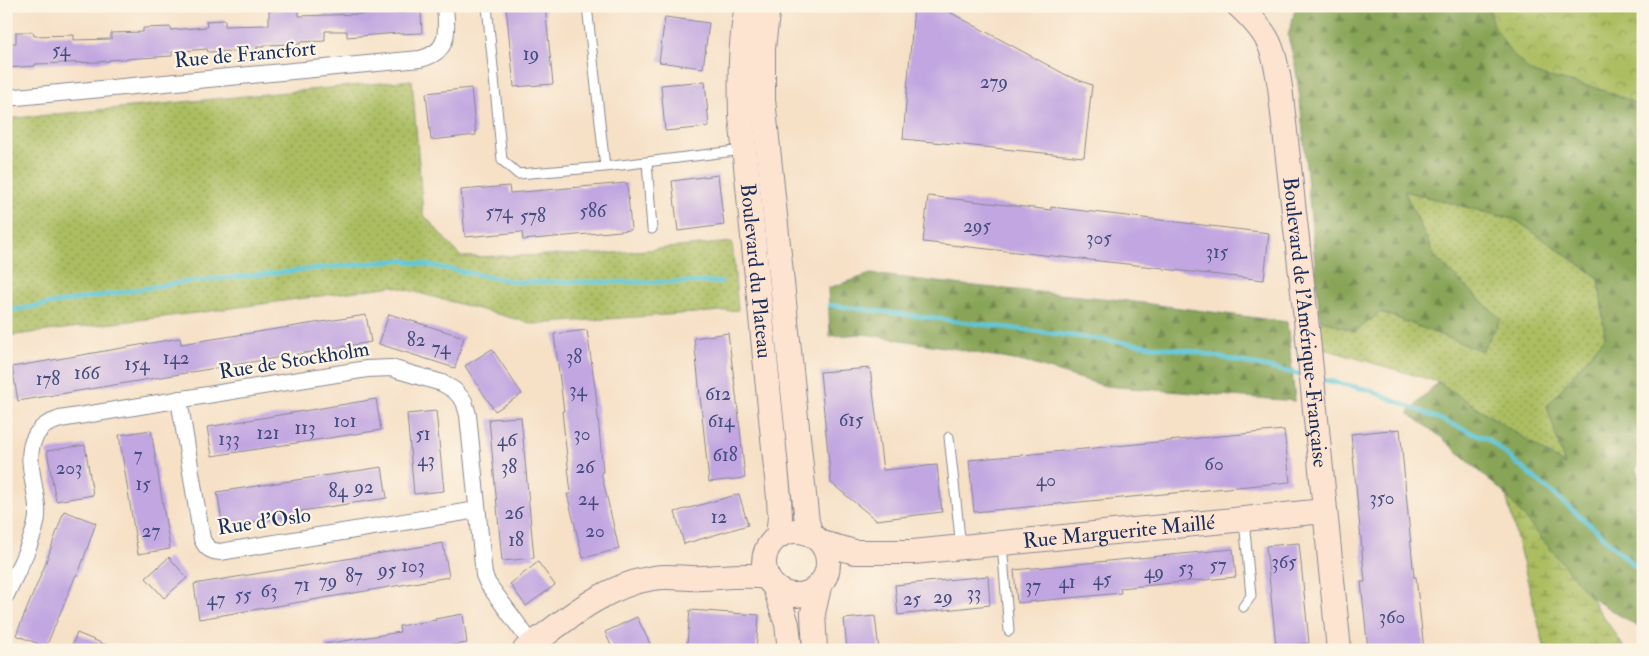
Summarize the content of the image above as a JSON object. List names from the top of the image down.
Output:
{
  "streets": {
    "street": [
      "Rue de Francfort",
      "Boulevard du Plateau",
      "Boulevard de l'Amérique-Française",
      "Rue de Stockholm",
      "Rue d'Oslo",
      "Rue Marguerite Maillé"
    ]
  },
  "crossings": [
    ["Boulevard du Plateau", "Rue Marguerite Maillé"],
    ["Boulevard de l'Amérique-Française", "Rue Marguerite Maillé"],
    ["Rue de Stockholm", "Rue d'Oslo"]
  ],
  "house_numbers": [
    "54",
    "19",
    "279",
    "586",
    "574",
    "578",
    "295",
    "305",
    "315",
    "82",
    "74",
    "38",
    "142",
    "154",
    "166",
    "178",
    "34",
    "612",
    "615",
    "101",
    "614",
    "113",
    "121",
    "51",
    "30",
    "133",
    "46",
    "7",
    "618",
    "43",
    "60",
    "38",
    "26",
    "203",
    "40",
    "15",
    "92",
    "84",
    "350",
    "24",
    "26",
    "12",
    "27",
    "20",
    "18",
    "365",
    "57",
    "103",
    "53",
    "95",
    "49",
    "87",
    "45",
    "79",
    "41",
    "71",
    "37",
    "63",
    "33",
    "55",
    "29",
    "47",
    "25",
    "360"
  ]
}
